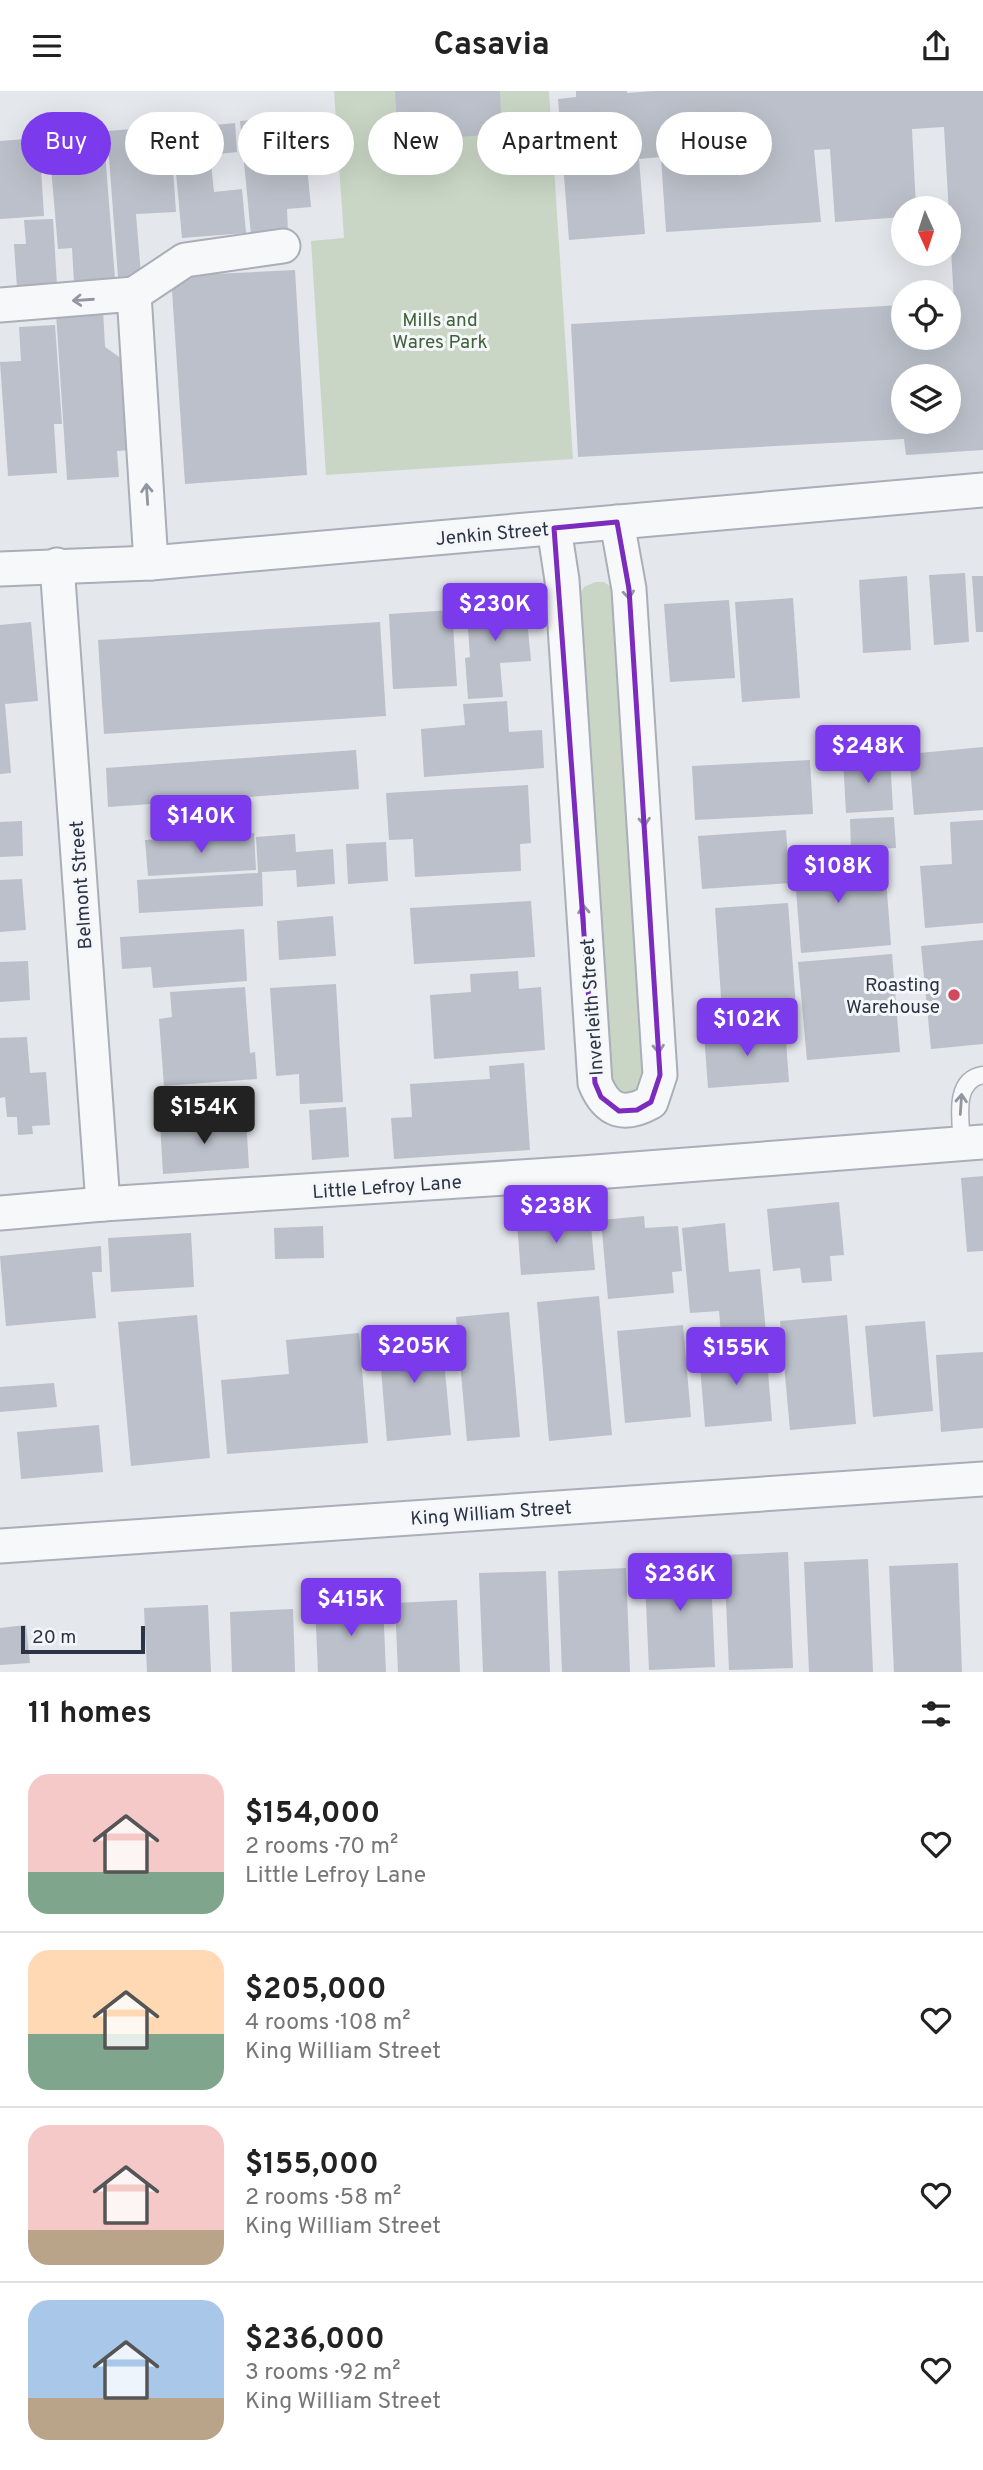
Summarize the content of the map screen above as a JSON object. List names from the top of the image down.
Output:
{
  "streets": {
    "street": [
      "Jenkin Street",
      "Belmont Street",
      "Inverleith Street",
      "Little Lefroy Lane",
      "King William Street"
    ]
  },
  "crossings": [
    ["Jenkin Street", "Belmont Street"],
    ["Jenkin Street", "Inverleith Street"],
    ["Belmont Street", "Little Lefroy Lane"]
  ],
  "parks": ["Mills and Wares Park"],
  "places": ["Roasting Warehouse"],
  "scale_bar": "20 m",
  "north": "bottom",
  "page": {
    "header": "Casavia",
    "chip": [
      "Buy",
      "Rent",
      "Filters",
      "New",
      "Apartment",
      "House"
    ],
    "price": [
      "$230K",
      "$248K",
      "$140K",
      "$108K",
      "$102K",
      "$154K",
      "$238K",
      "$205K",
      "$155K",
      "$236K",
      "$415K"
    ],
    "scale": "20 m",
    "heading": "11 homes",
    "list": [
      {
        "name": "$154,000",
        "note": "2 rooms · 70 m² · Little Lefroy Lane"
      },
      {
        "name": "$205,000",
        "note": "4 rooms · 108 m² · King William Street"
      },
      {
        "name": "$155,000",
        "note": "2 rooms · 58 m² · King William Street"
      },
      {
        "name": "$236,000",
        "note": "3 rooms · 92 m² · King William Street"
      }
    ]
  }
}
